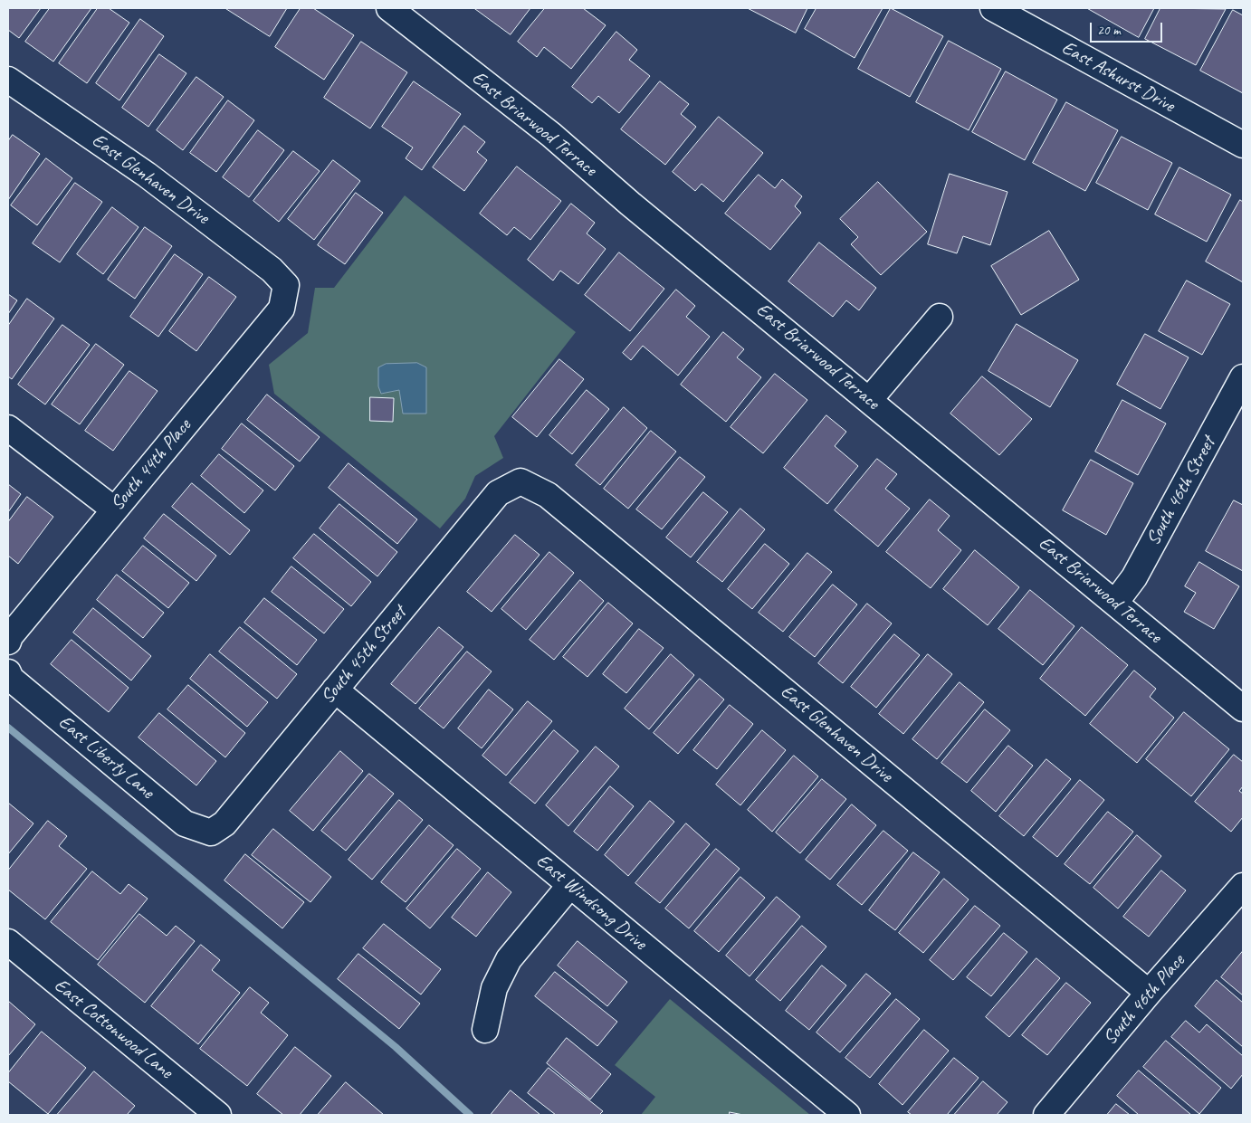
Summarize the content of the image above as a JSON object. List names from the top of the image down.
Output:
{
  "streets": {
    "street": [
      "East Ashurst Drive",
      "East Briarwood Terrace",
      "East Glenhaven Drive",
      "South 44th Place",
      "South 46th Street",
      "South 45th Street",
      "East Liberty Lane",
      "East Windsong Drive",
      "South 46th Place",
      "East Cottonwood Lane"
    ]
  },
  "crossings": [
    ["East Briarwood Terrace", "South 46th Street"],
    ["East Glenhaven Drive", "South 44th Place"],
    ["East Glenhaven Drive", "South 45th Street"],
    ["East Glenhaven Drive", "South 46th Place"],
    ["South 45th Street", "East Liberty Lane"],
    ["South 45th Street", "East Windsong Drive"]
  ],
  "scale_bar": "20 m"
}
